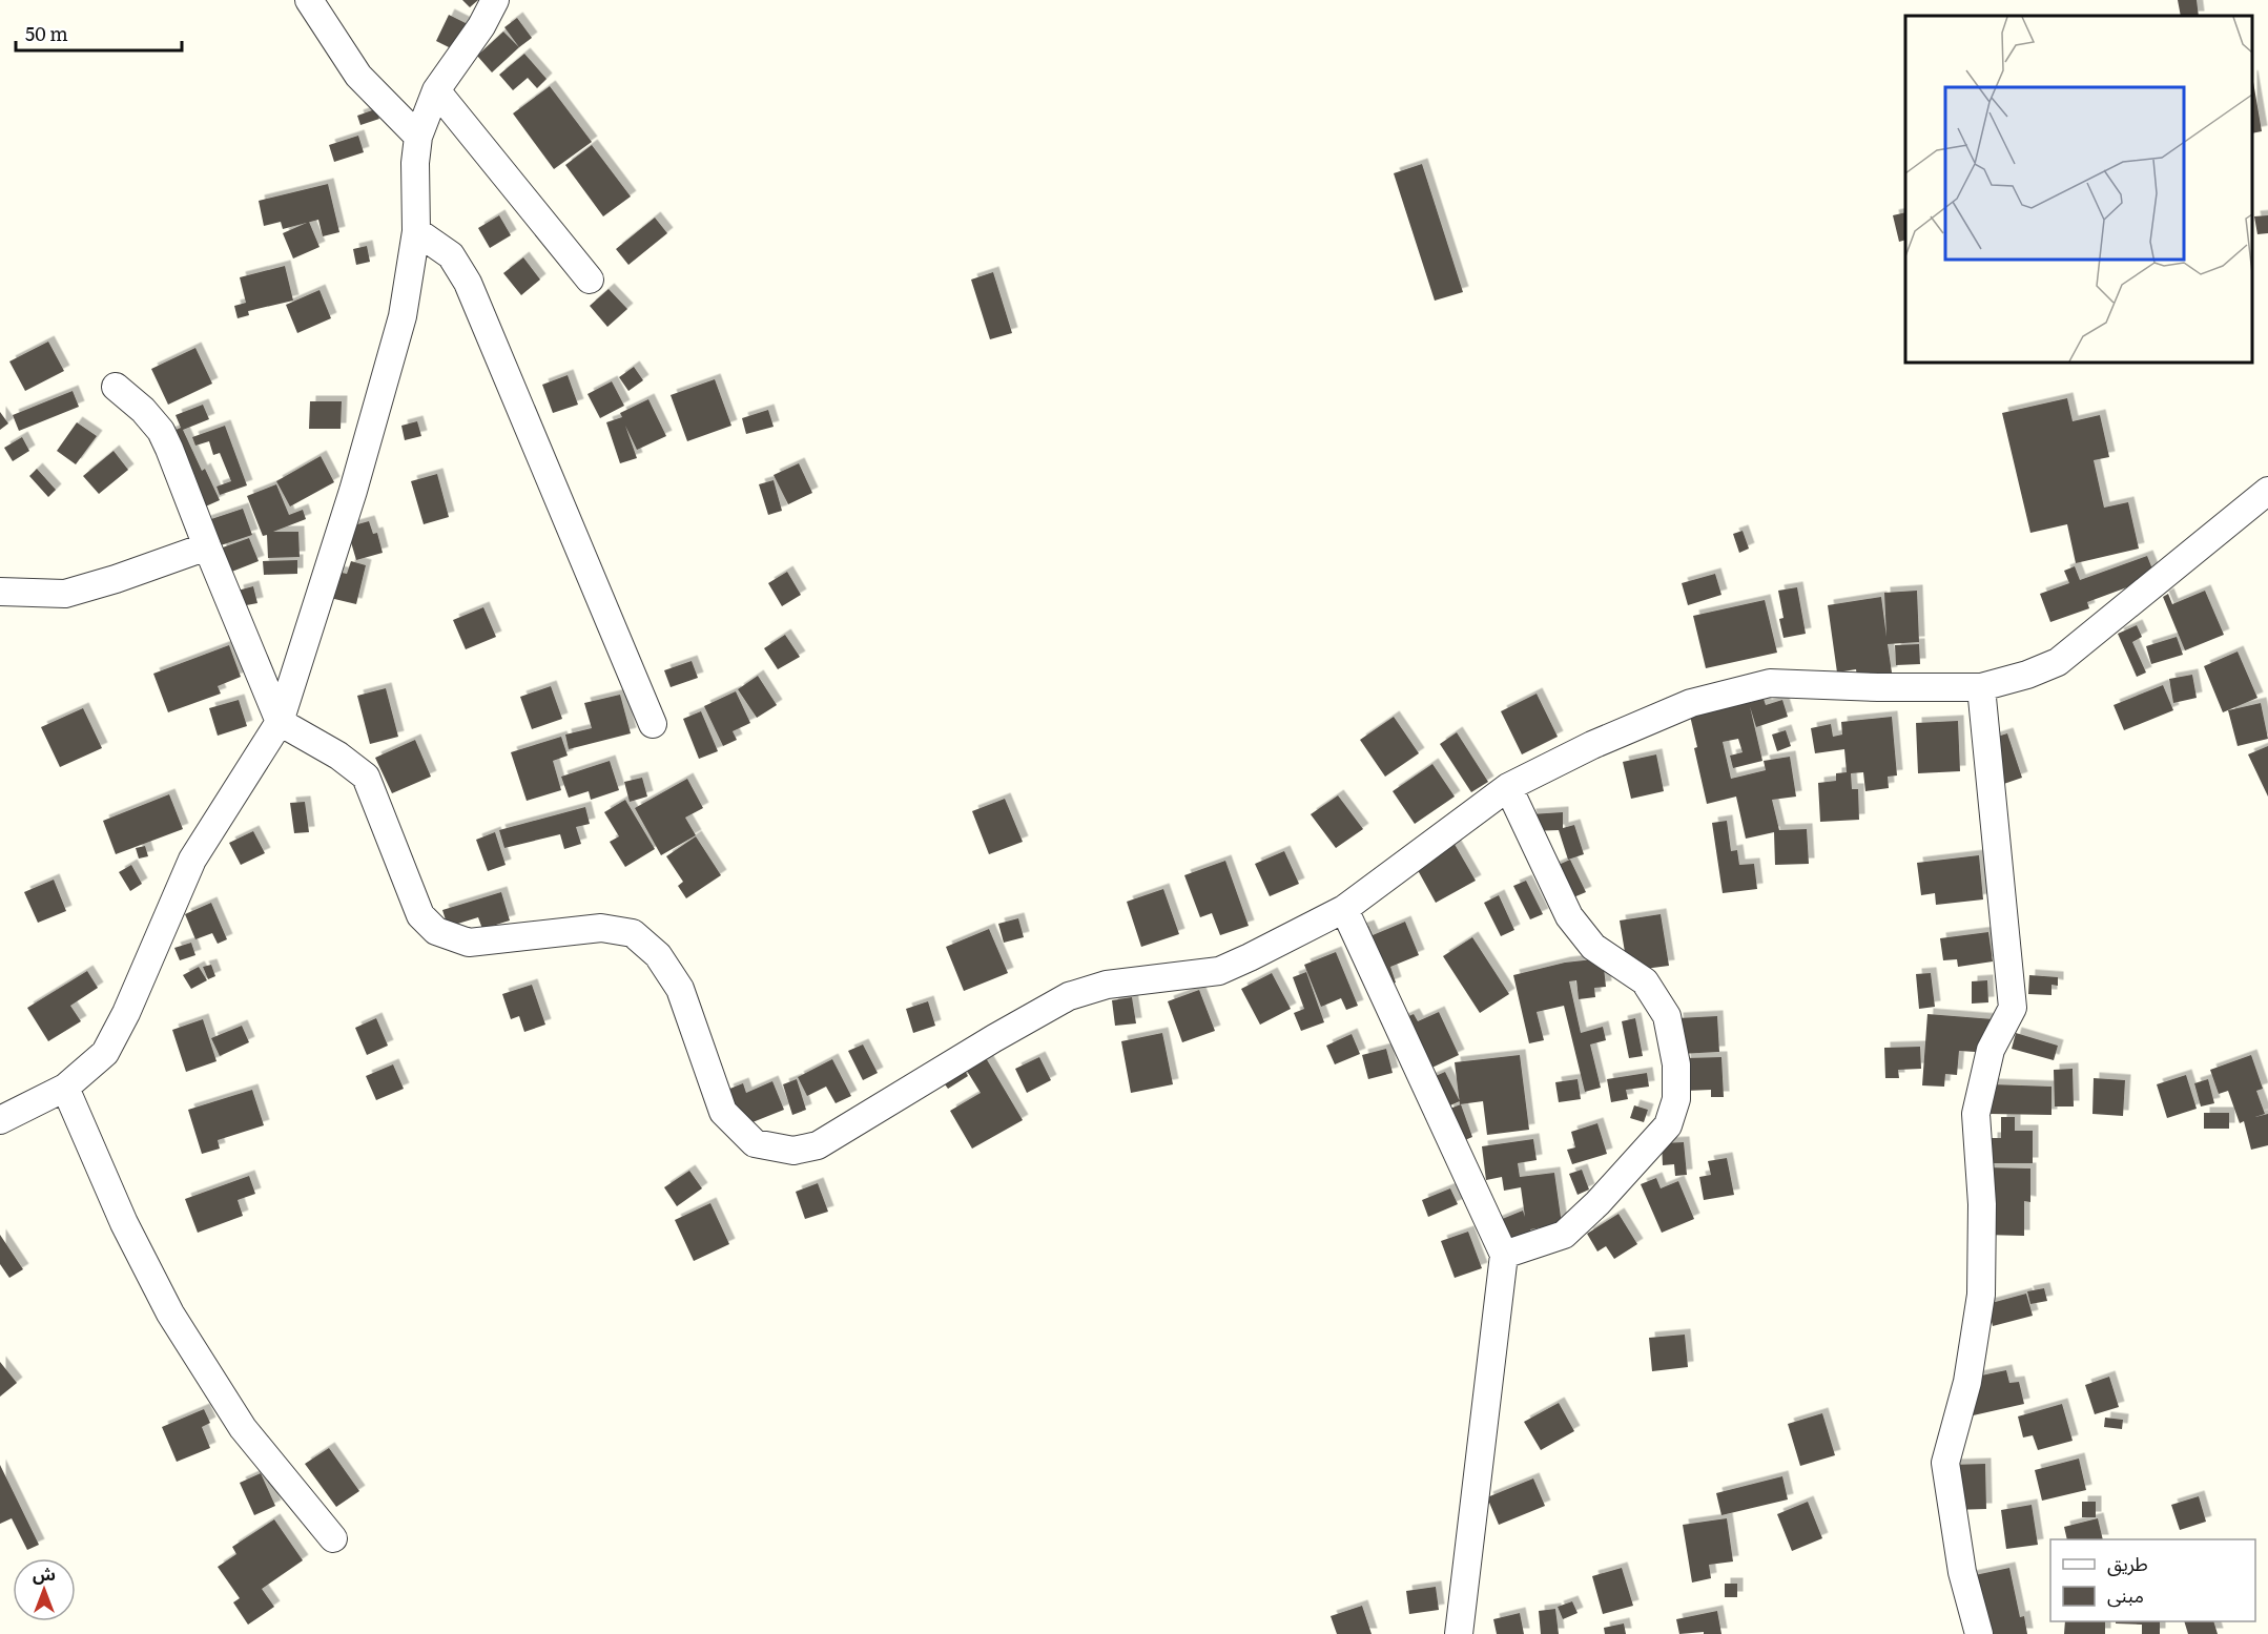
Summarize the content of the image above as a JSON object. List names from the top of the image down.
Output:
{
  "legend": ["طريق", "مبنى"],
  "scale_bar": "50 m",
  "north": "top"
}
